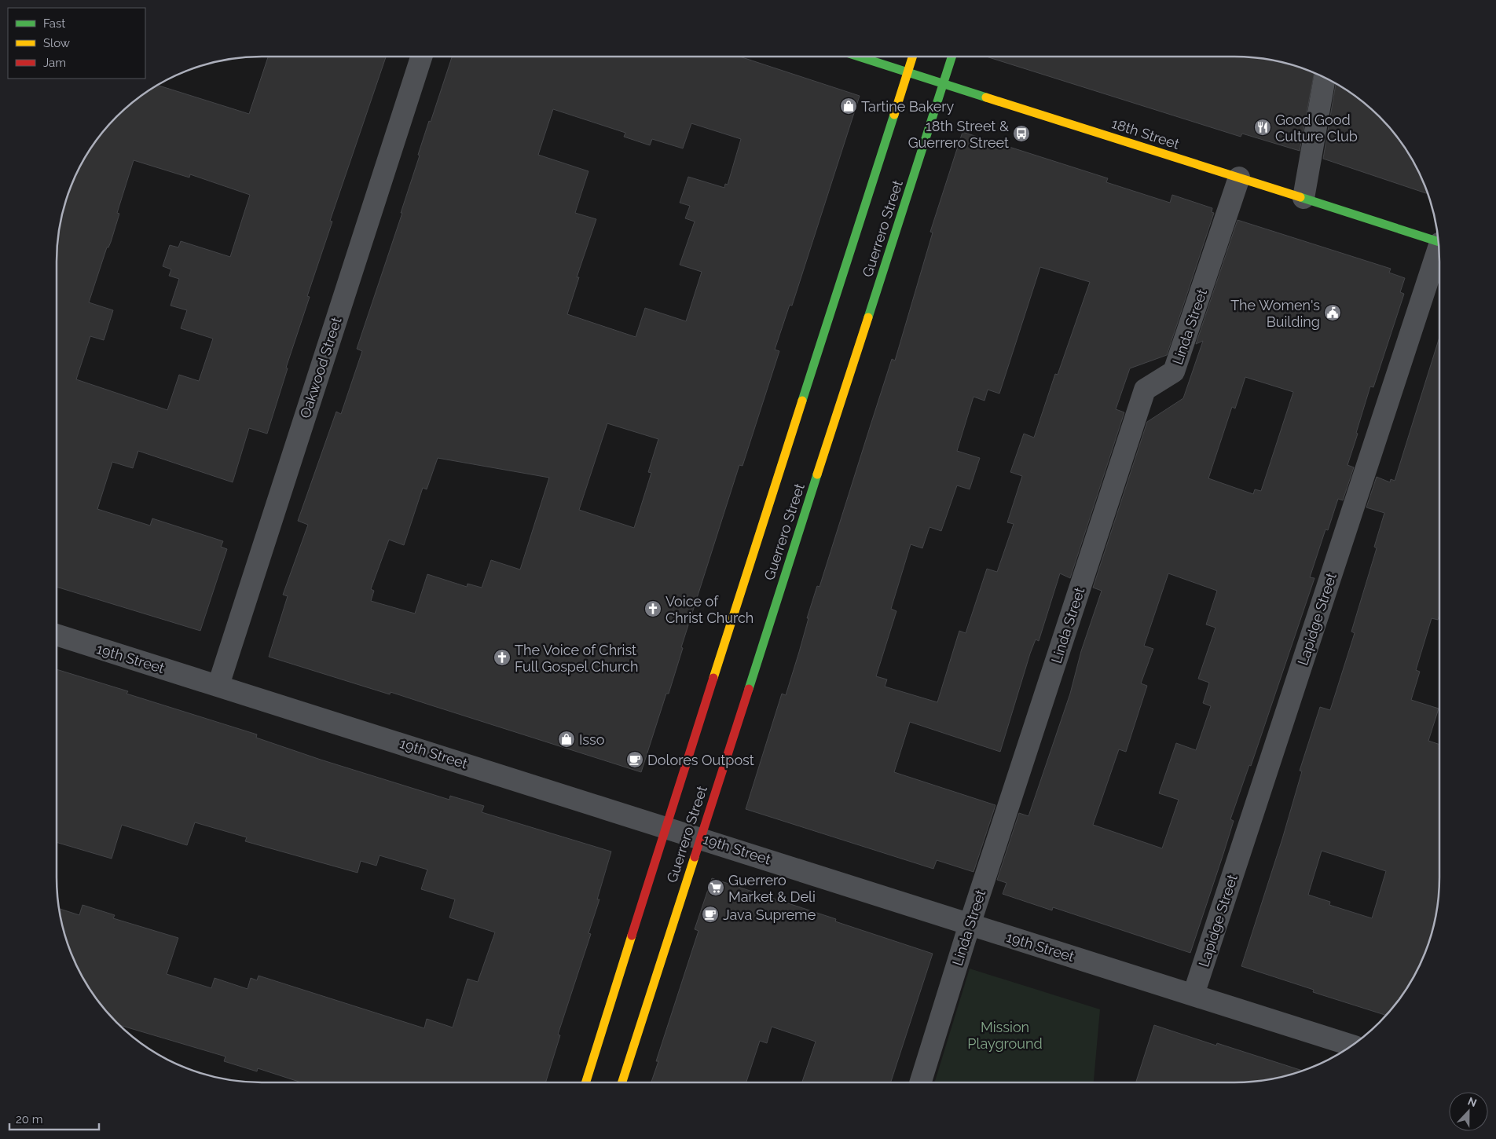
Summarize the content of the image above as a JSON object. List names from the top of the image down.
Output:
{
  "streets": {
    "main road": ["18th Street", "Guerrero Street"],
    "street": [
      "Linda Street",
      "Oakwood Street",
      "Lapidge Street",
      "19th Street"
    ]
  },
  "crossings": [
    ["18th Street", "Guerrero Street"],
    ["18th Street", "Linda Street"],
    ["Guerrero Street", "19th Street"],
    ["Linda Street", "19th Street"],
    ["Oakwood Street", "19th Street"],
    ["Lapidge Street", "19th Street"]
  ],
  "parks": ["Mission Playground"],
  "places": {
    "shop": ["Tartine Bakery", "Isso"],
    "restaurant": ["Good Good Culture Club"],
    "bus stop": ["18th Street & Guerrero Street"],
    "public building": ["The Women's Building"],
    "church": ["Voice of Christ Church", "The Voice of Christ Full Gospel Church"],
    "cafe": ["Dolores Outpost", "Java Supreme"],
    "supermarket": ["Guerrero Market & Deli"]
  },
  "legend": ["Fast", "Slow", "Jam"],
  "scale_bar": "20 m",
  "north": "top"
}
